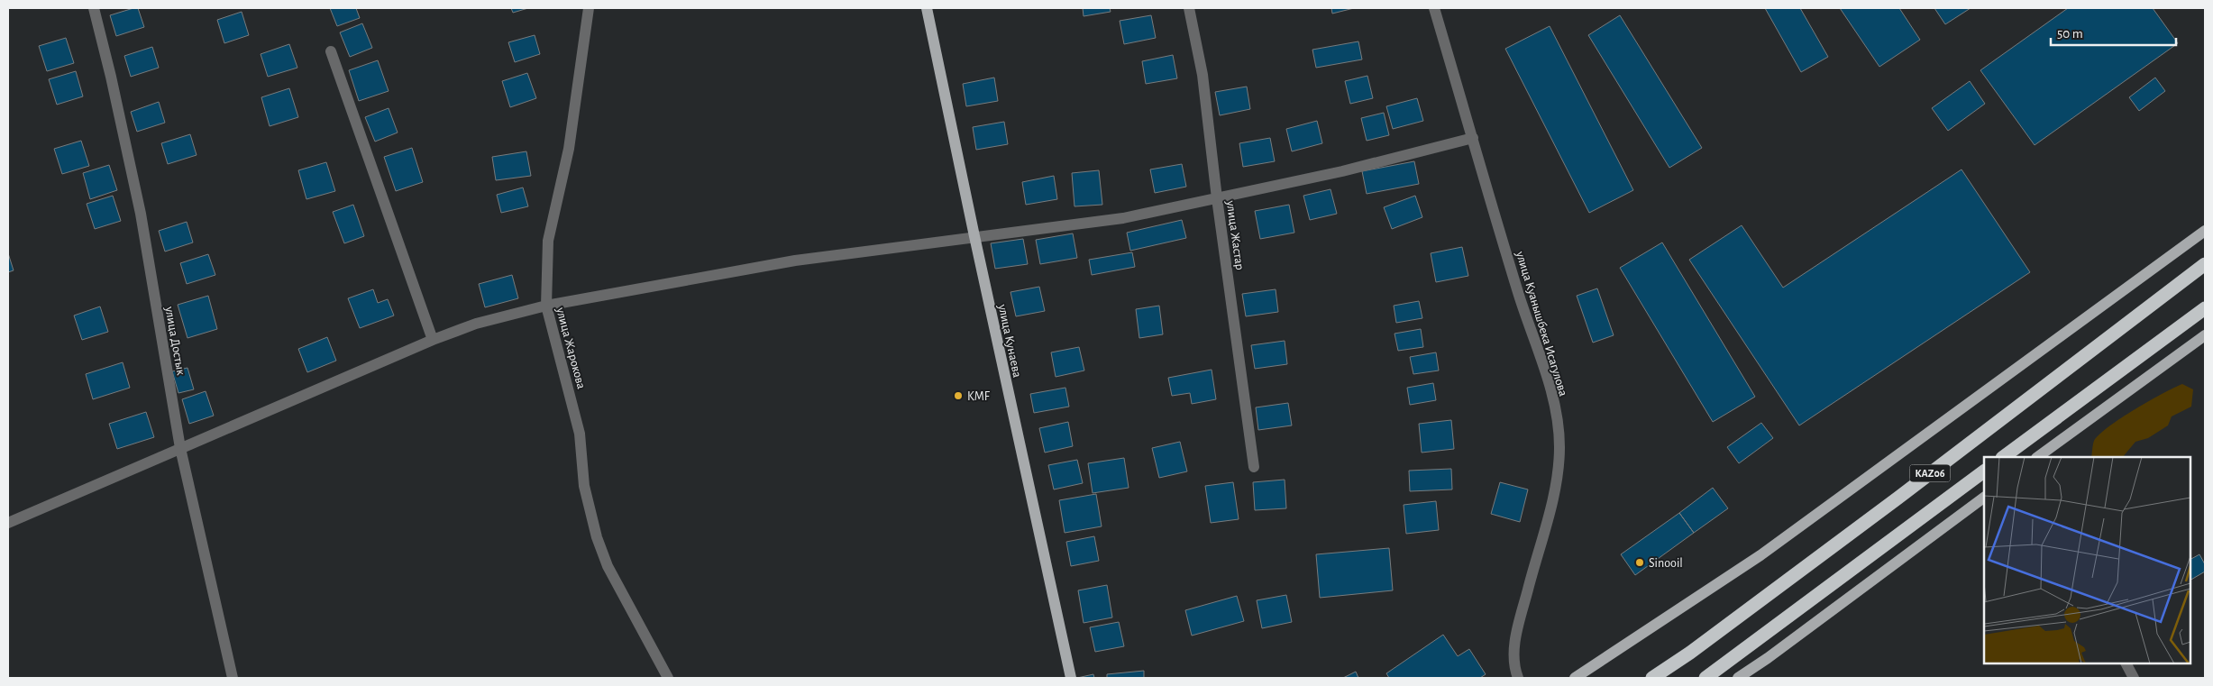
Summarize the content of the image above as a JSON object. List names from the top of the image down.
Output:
{
  "streets": {
    "highway": ["KАZ06"],
    "main road": ["улица Кунаева"],
    "street": [
      "улица Жастар",
      "улица Куанышбека Исагулова",
      "улица Достык",
      "улица Жарокова"
    ]
  },
  "places": ["KMF", "Sinooil"],
  "scale_bar": "50 m"
}
